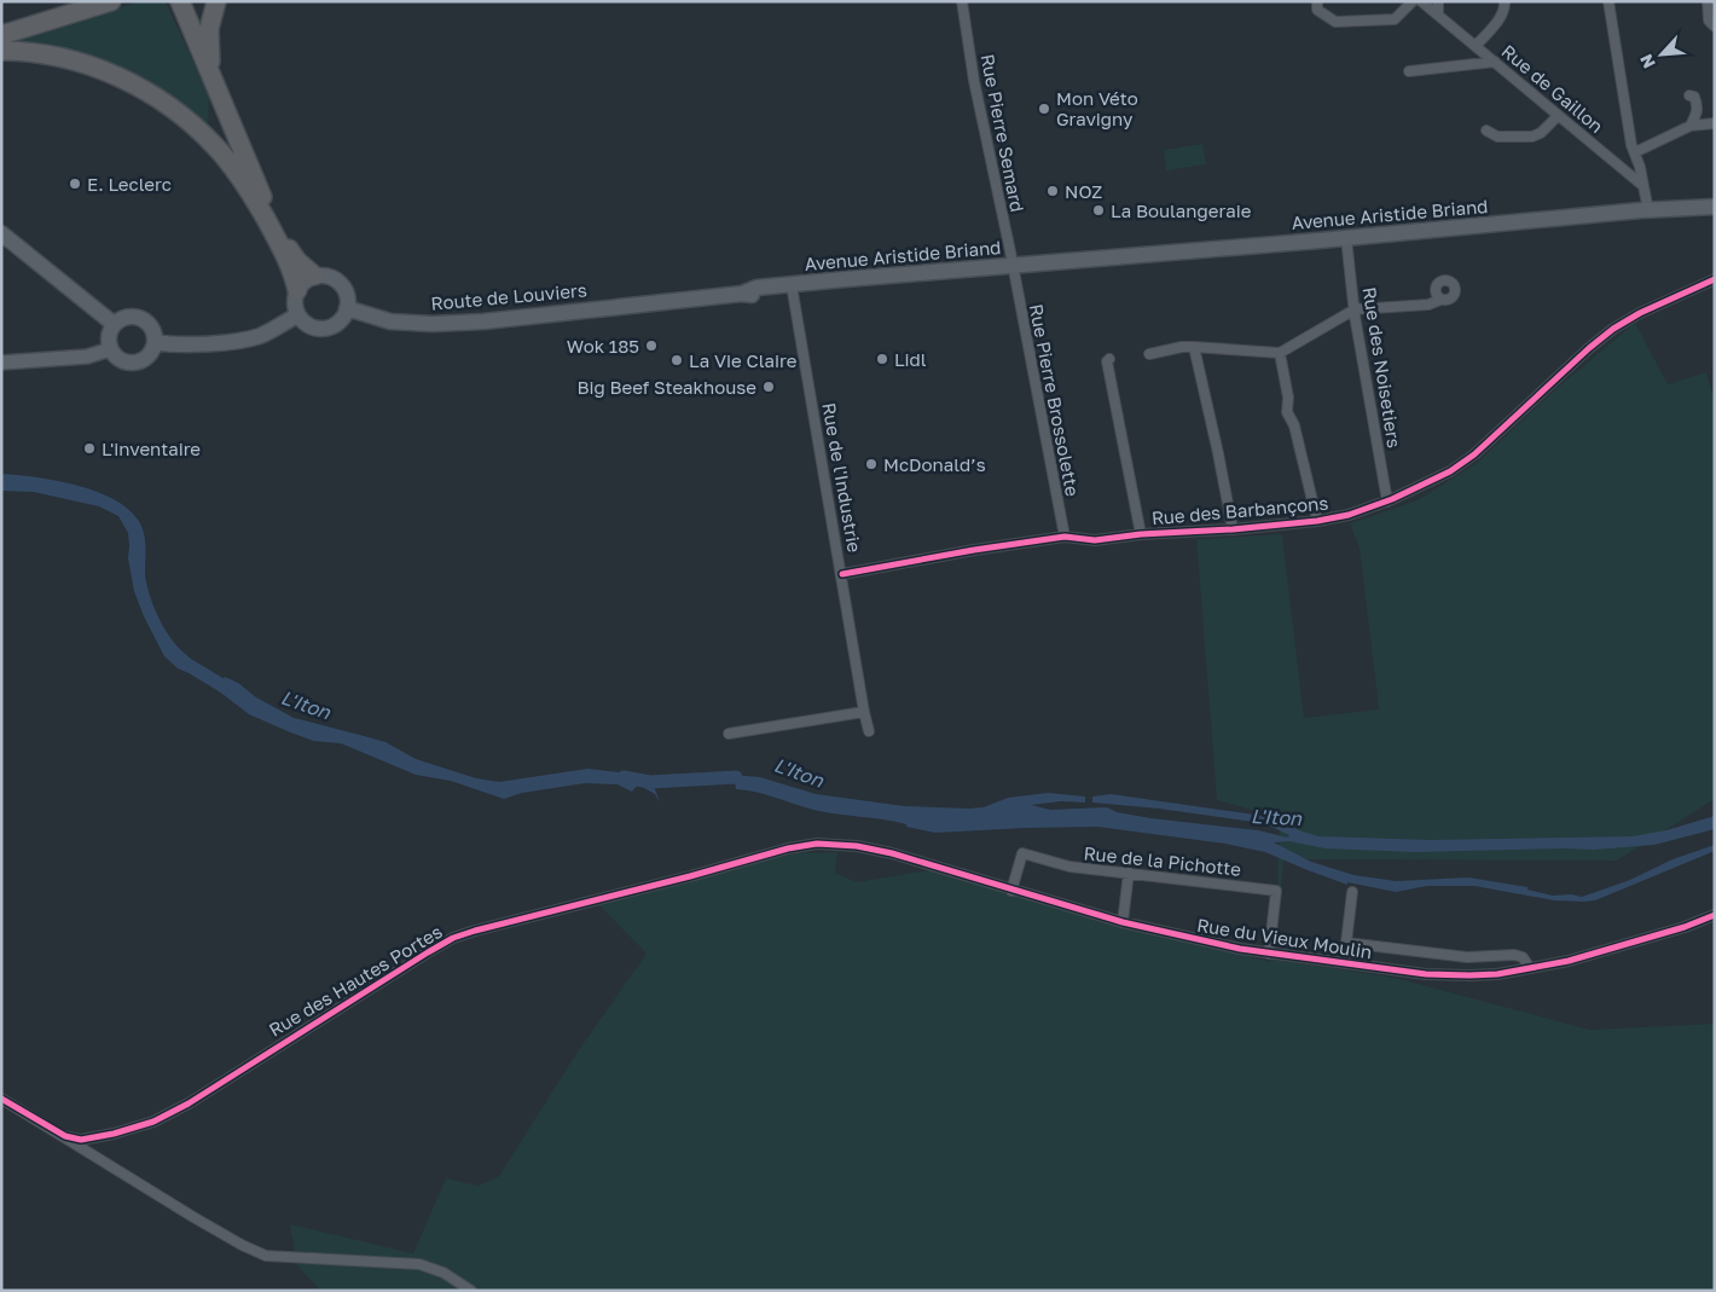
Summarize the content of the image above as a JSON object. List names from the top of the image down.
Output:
{
  "streets": {
    "main road": ["Avenue Aristide Briand", "Route de Louviers"],
    "street": [
      "Rue de Gaillon",
      "Rue Pierre Semard",
      "Rue des Noisetiers",
      "Rue Pierre Brossolette",
      "Rue de l'Industrie",
      "Rue des Barbançons",
      "Rue de la Pichotte",
      "Rue du Vieux Moulin",
      "Rue des Hautes Portes"
    ]
  },
  "crossings": [
    ["Rue Pierre Semard", "Avenue Aristide Briand"],
    ["Rue Pierre Semard", "Rue Pierre Brossolette"],
    ["Avenue Aristide Briand", "Route de Louviers"],
    ["Avenue Aristide Briand", "Rue des Noisetiers"],
    ["Avenue Aristide Briand", "Rue Pierre Brossolette"],
    ["Avenue Aristide Briand", "Rue de l'Industrie"],
    ["Rue des Noisetiers", "Rue des Barbançons"],
    ["Rue Pierre Brossolette", "Rue des Barbançons"],
    ["Rue de l'Industrie", "Rue des Barbançons"],
    ["Rue de la Pichotte", "Rue du Vieux Moulin"],
    ["Rue du Vieux Moulin", "Rue des Hautes Portes"]
  ],
  "water": ["L'Iton"],
  "places": [
    "Mon Véto Gravigny",
    "E. Leclerc",
    "NOZ",
    "La Boulangeraie",
    "Wok 185",
    "Lidl",
    "La Vie Claire",
    "Big Beef Steakhouse",
    "L'inventaire",
    "McDonald’s"
  ],
  "north": "bottom left"
}
